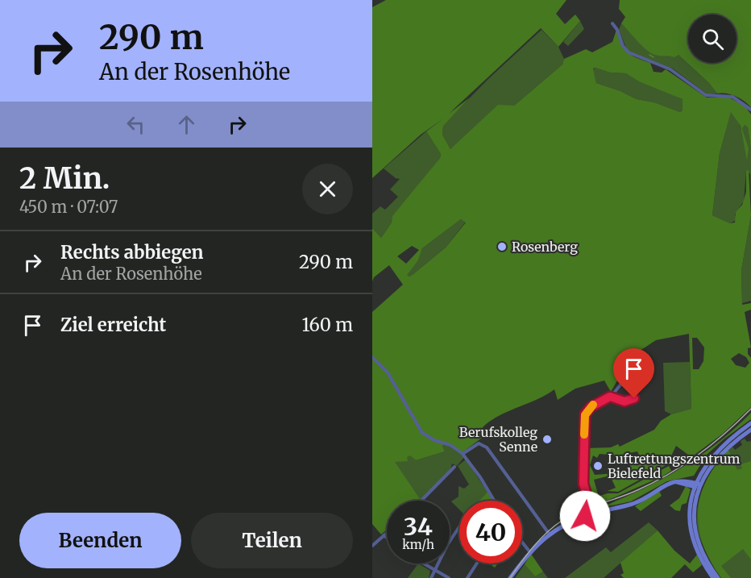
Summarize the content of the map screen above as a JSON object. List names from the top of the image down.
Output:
{
  "places": ["Rosenberg", "Berufskolleg Senne", "Luftrettungszentrum Bielefeld"],
  "page": {
    "turn": ["290 m", "An der Rosenhöhe"],
    "heading": ["2 Min.", "450 m · 07:07"],
    "list": [
      {
        "name": "Rechts abbiegen",
        "note": "An der Rosenhöhe",
        "value": "290 m"
      },
      {
        "name": "Ziel erreicht",
        "value": "160 m"
      }
    ],
    "speed": "34 km/h",
    "limit": "40",
    "buttons": ["Beenden", "Teilen"]
  }
}
